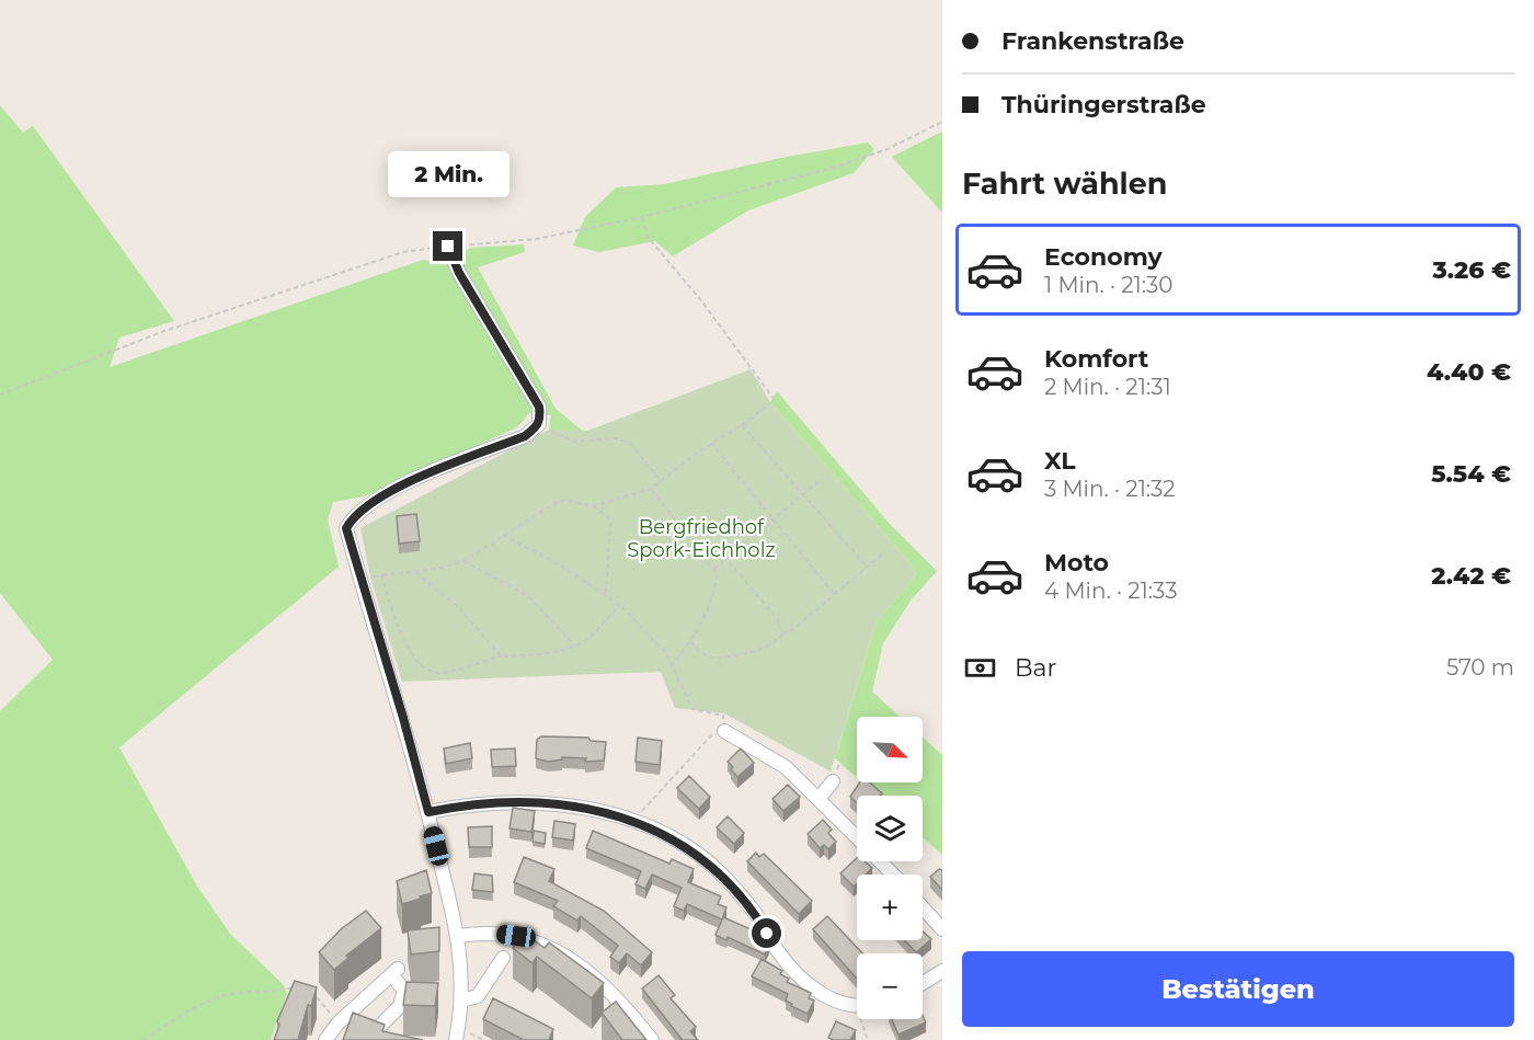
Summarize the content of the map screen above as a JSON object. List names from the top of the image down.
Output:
{
  "parks": ["Bergfriedhof Spork-Eichholz"],
  "north": "bottom right",
  "page": {
    "banner": ["Frankenstraße", "Thüringerstraße"],
    "heading": "Fahrt wählen",
    "bubble": "2 Min.",
    "list": [
      {
        "name": "Economy",
        "note": "1 Min. · 21:30",
        "value": "3.26 €"
      },
      {
        "name": "Komfort",
        "note": "2 Min. · 21:31",
        "value": "4.40 €"
      },
      {
        "name": "XL",
        "note": "3 Min. · 21:32",
        "value": "5.54 €"
      },
      {
        "name": "Moto",
        "note": "4 Min. · 21:33",
        "value": "2.42 €"
      }
    ],
    "pay": ["Bar", "570 m"],
    "map_buttons": ["+", "−"],
    "buttons": "Bestätigen"
  }
}
